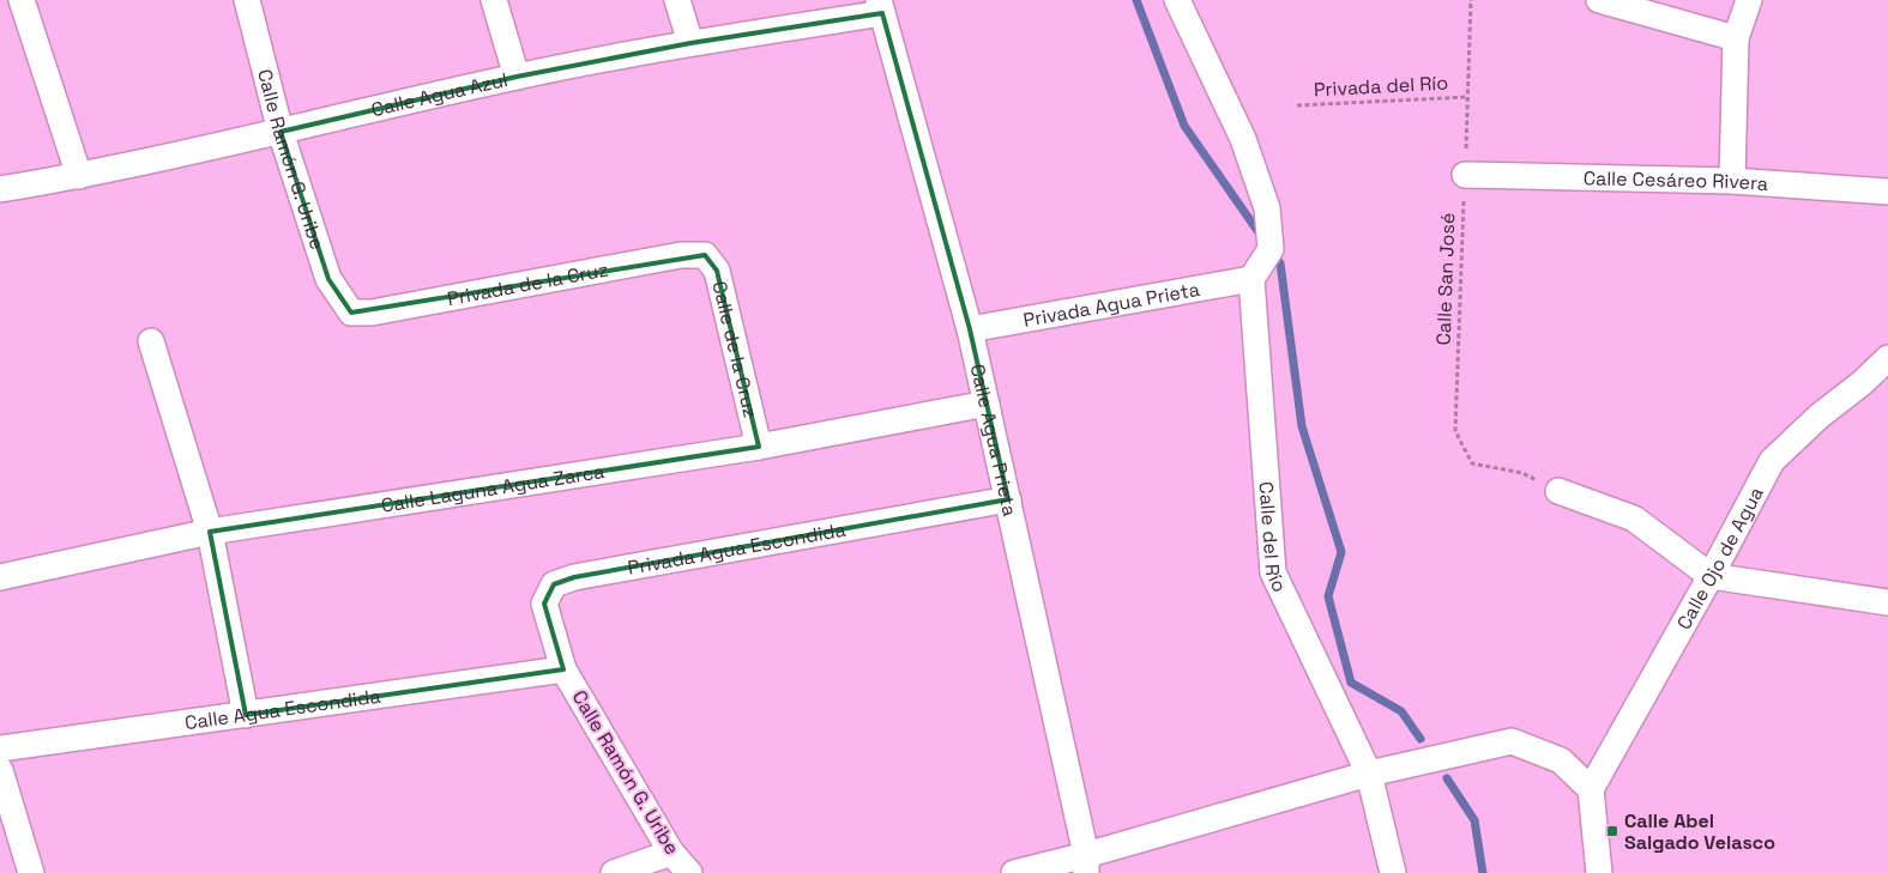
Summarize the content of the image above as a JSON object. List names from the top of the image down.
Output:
{
  "streets": {
    "street": [
      "Calle Agua Azul",
      "Calle Ramón G. Uribe",
      "Calle Cesáreo Rivera",
      "Privada de la Cruz",
      "Privada Agua Prieta",
      "Calle de la Cruz",
      "Calle Agua Prieta",
      "Calle Laguna Agua Zarca",
      "Calle del Río",
      "Privada Agua Escondida",
      "Calle Ojo de Agua",
      "Calle Agua Escondida"
    ],
    "path": ["Privada del Río", "Calle San José"]
  },
  "crossings": [
    ["Privada del Río", "Calle San José"],
    ["Calle Agua Azul", "Calle Ramón G. Uribe"],
    ["Calle Agua Azul", "Calle Agua Prieta"],
    ["Calle Ramón G. Uribe", "Privada de la Cruz"],
    ["Calle Ramón G. Uribe", "Privada Agua Escondida"],
    ["Calle Ramón G. Uribe", "Calle Agua Escondida"],
    ["Calle Cesáreo Rivera", "Calle San José"],
    ["Privada de la Cruz", "Calle de la Cruz"],
    ["Privada Agua Prieta", "Calle Agua Prieta"],
    ["Privada Agua Prieta", "Calle del Río"],
    ["Calle de la Cruz", "Calle Laguna Agua Zarca"],
    ["Calle Agua Prieta", "Calle Laguna Agua Zarca"],
    ["Calle Agua Prieta", "Privada Agua Escondida"],
    ["Privada Agua Escondida", "Calle Agua Escondida"]
  ],
  "places": {
    "transit": ["Calle Abel Salgado Velasco"]
  }
}
